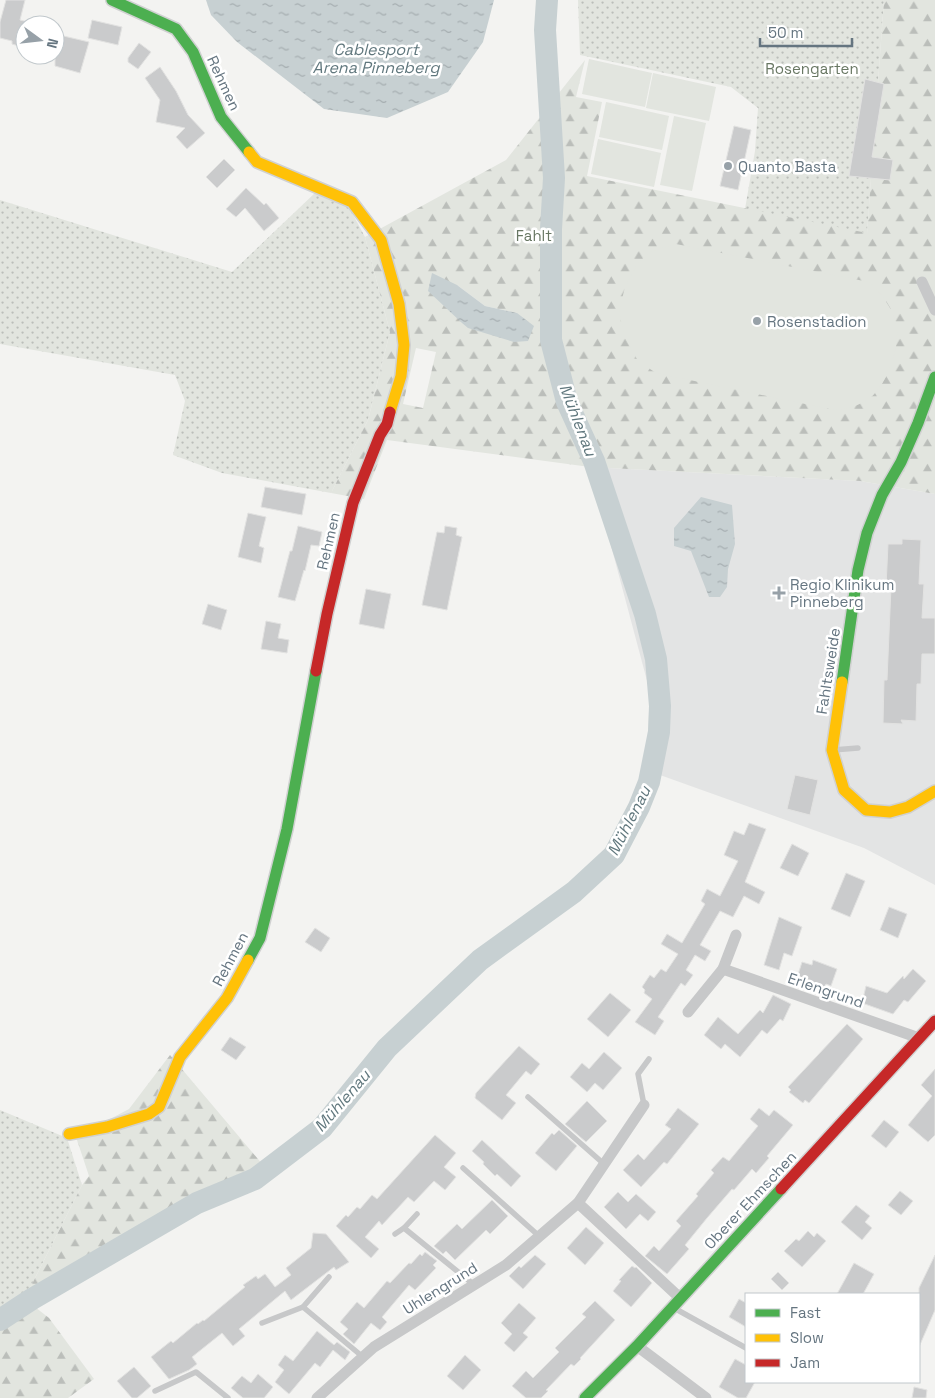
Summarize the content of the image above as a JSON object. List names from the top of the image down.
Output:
{
  "streets": {
    "street": [
      "Rehmen",
      "Fahltsweide",
      "Erlengrund",
      "Oberer Ehmschen",
      "Uhlengrund"
    ]
  },
  "crossings": [
    ["Erlengrund", "Oberer Ehmschen"]
  ],
  "water": ["Cablesport Arena Pinneberg", "Mühlenau"],
  "parks": ["Rosengarten", "Fahlt"],
  "places": {
    "other": ["Quanto Basta", "Rosenstadion"],
    "health": ["Regio Klinikum Pinneberg"]
  },
  "legend": ["Fast", "Slow", "Jam"],
  "scale_bar": "50 m",
  "north": "right"
}
